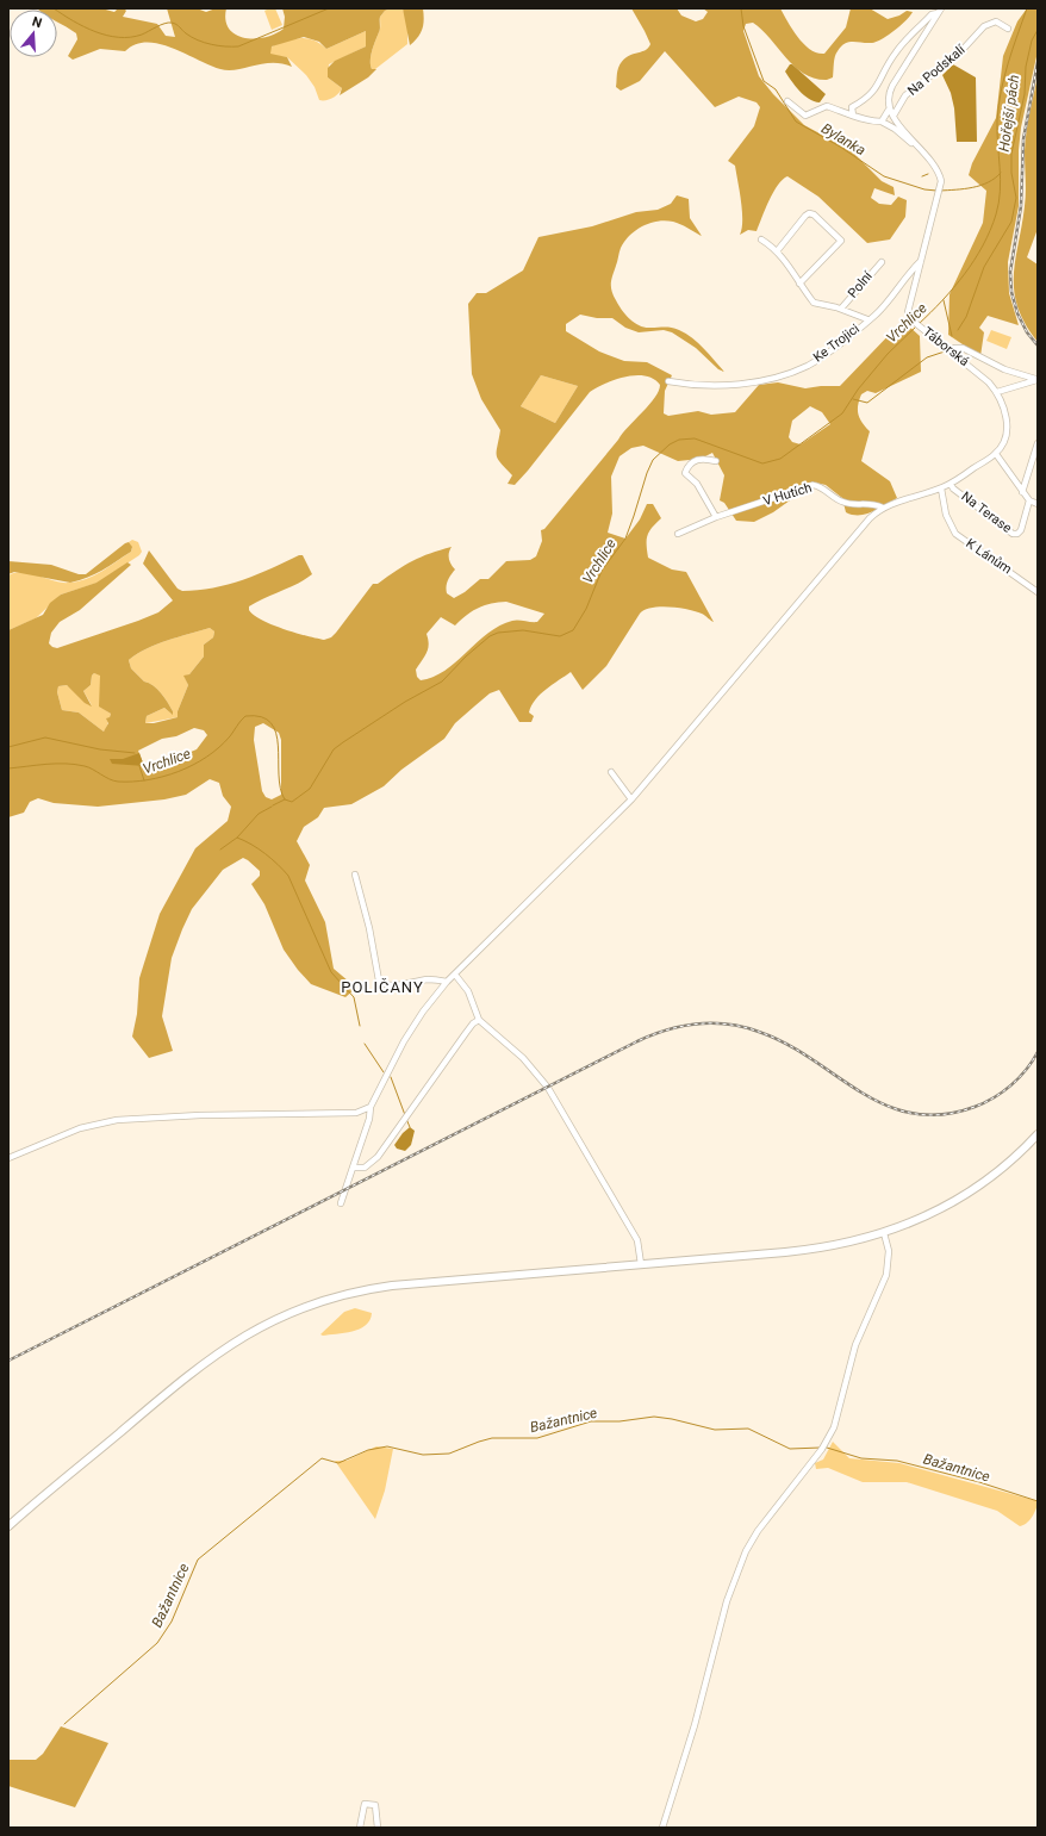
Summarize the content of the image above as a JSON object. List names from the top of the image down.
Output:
{
  "streets": {
    "street": [
      "Na Podskalí",
      "Polní",
      "Ke Trojici",
      "Táborská",
      "V Hutích",
      "Na Terase",
      "K Lánům"
    ]
  },
  "crossings": [
    ["Na Podskalí", "Táborská"],
    ["Ke Trojici", "Táborská"]
  ],
  "districts": ["POLIČANY"],
  "water": [
    "Hořejší pách",
    "Bylanka",
    "Vrchlice",
    "Bažantnice"
  ],
  "north": "top"
}
